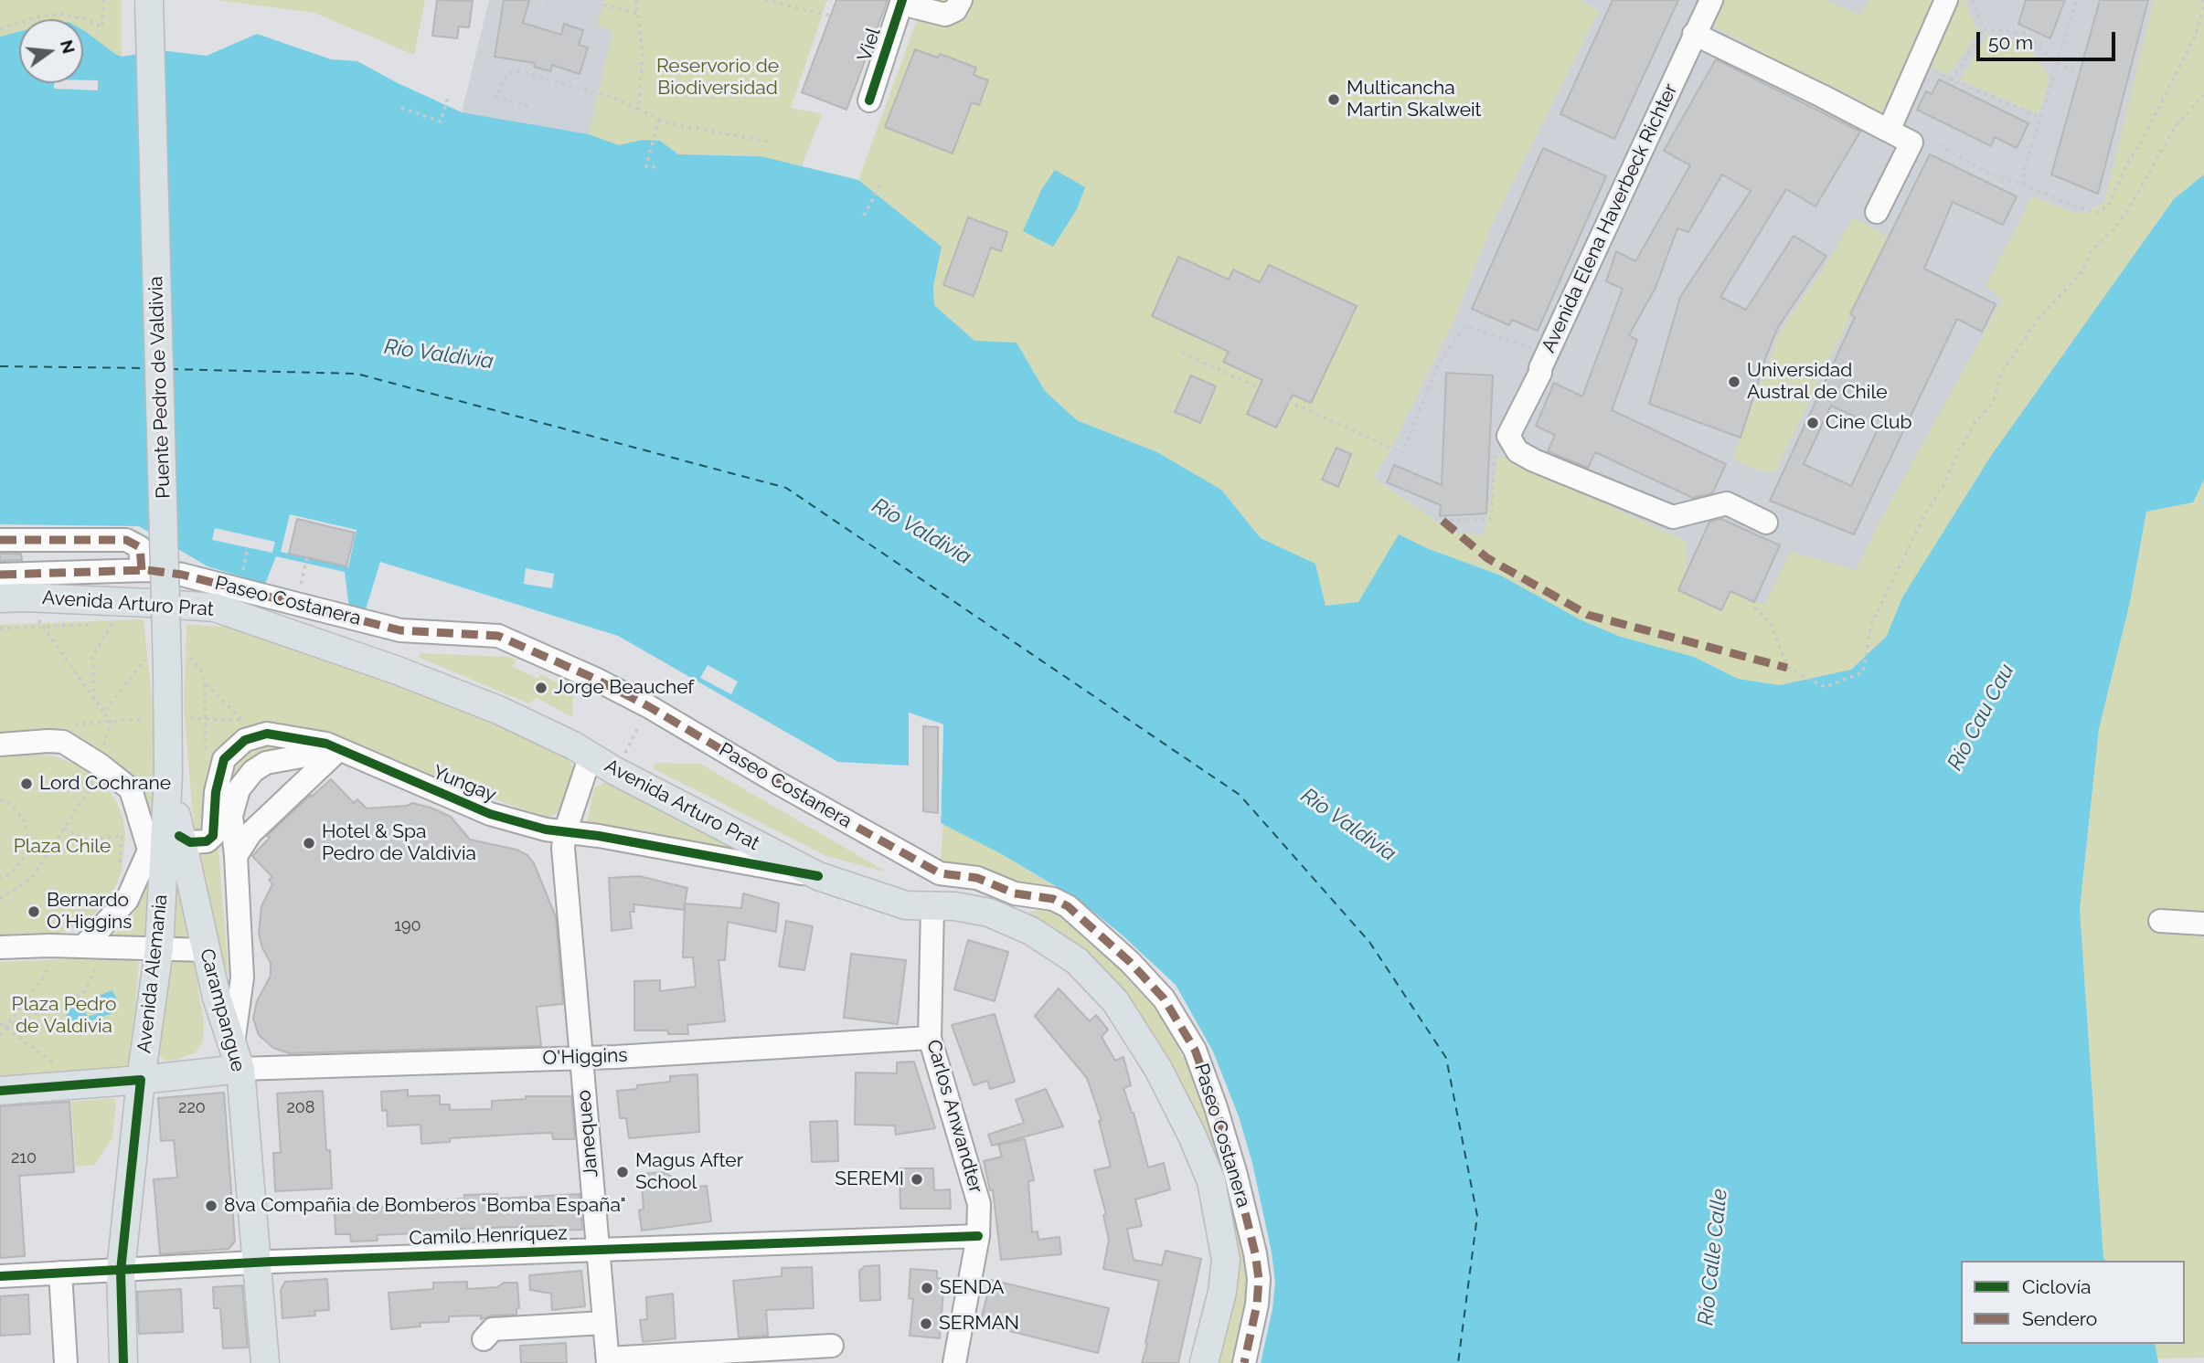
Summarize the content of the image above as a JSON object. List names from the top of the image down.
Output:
{
  "streets": {
    "main road": [
      "Puente Pedro de Valdivia",
      "Avenida Arturo Prat",
      "Avenida Alemania",
      "Carampangue"
    ],
    "street": [
      "Viel",
      "Avenida Elena Haverbeck Richter",
      "Paseo Costanera",
      "Yungay",
      "O'Higgins",
      "Carlos Anwandter",
      "Janequeo",
      "Camilo Henríquez"
    ]
  },
  "crossings": [
    ["Puente Pedro de Valdivia", "Avenida Alemania"],
    ["Avenida Arturo Prat", "Yungay"],
    ["Avenida Arturo Prat", "Carlos Anwandter"],
    ["Avenida Arturo Prat", "Janequeo"],
    ["Yungay", "Avenida Alemania"],
    ["Yungay", "Carampangue"],
    ["Yungay", "Janequeo"],
    ["Avenida Alemania", "Carampangue"],
    ["Avenida Alemania", "Camilo Henríquez"],
    ["Carampangue", "O'Higgins"],
    ["Carampangue", "Camilo Henríquez"],
    ["O'Higgins", "Carlos Anwandter"],
    ["O'Higgins", "Janequeo"],
    ["Carlos Anwandter", "Camilo Henríquez"],
    ["Janequeo", "Camilo Henríquez"]
  ],
  "water": ["Río Valdivia", "Río Cau Cau", "Río Calle Calle"],
  "parks": ["Reservorio de Biodiversidad", "Plaza Chile", "Plaza Pedro de Valdivia"],
  "places": [
    "Multicancha Martin Skalweit",
    "Universidad Austral de Chile",
    "Cine Club",
    "Jorge Beauchef",
    "Lord Cochrane",
    "Hotel & Spa Pedro de Valdivia",
    "Bernardo O´Higgins",
    "Magus After School",
    "SEREMI",
    "8va Compañia de Bomberos \"Bomba España\"",
    "SENDA",
    "SERMAN"
  ],
  "house_numbers": [
    "190",
    "220",
    "208",
    "210"
  ],
  "legend": ["Ciclovía", "Sendero"],
  "scale_bar": "50 m",
  "north": "right"
}
